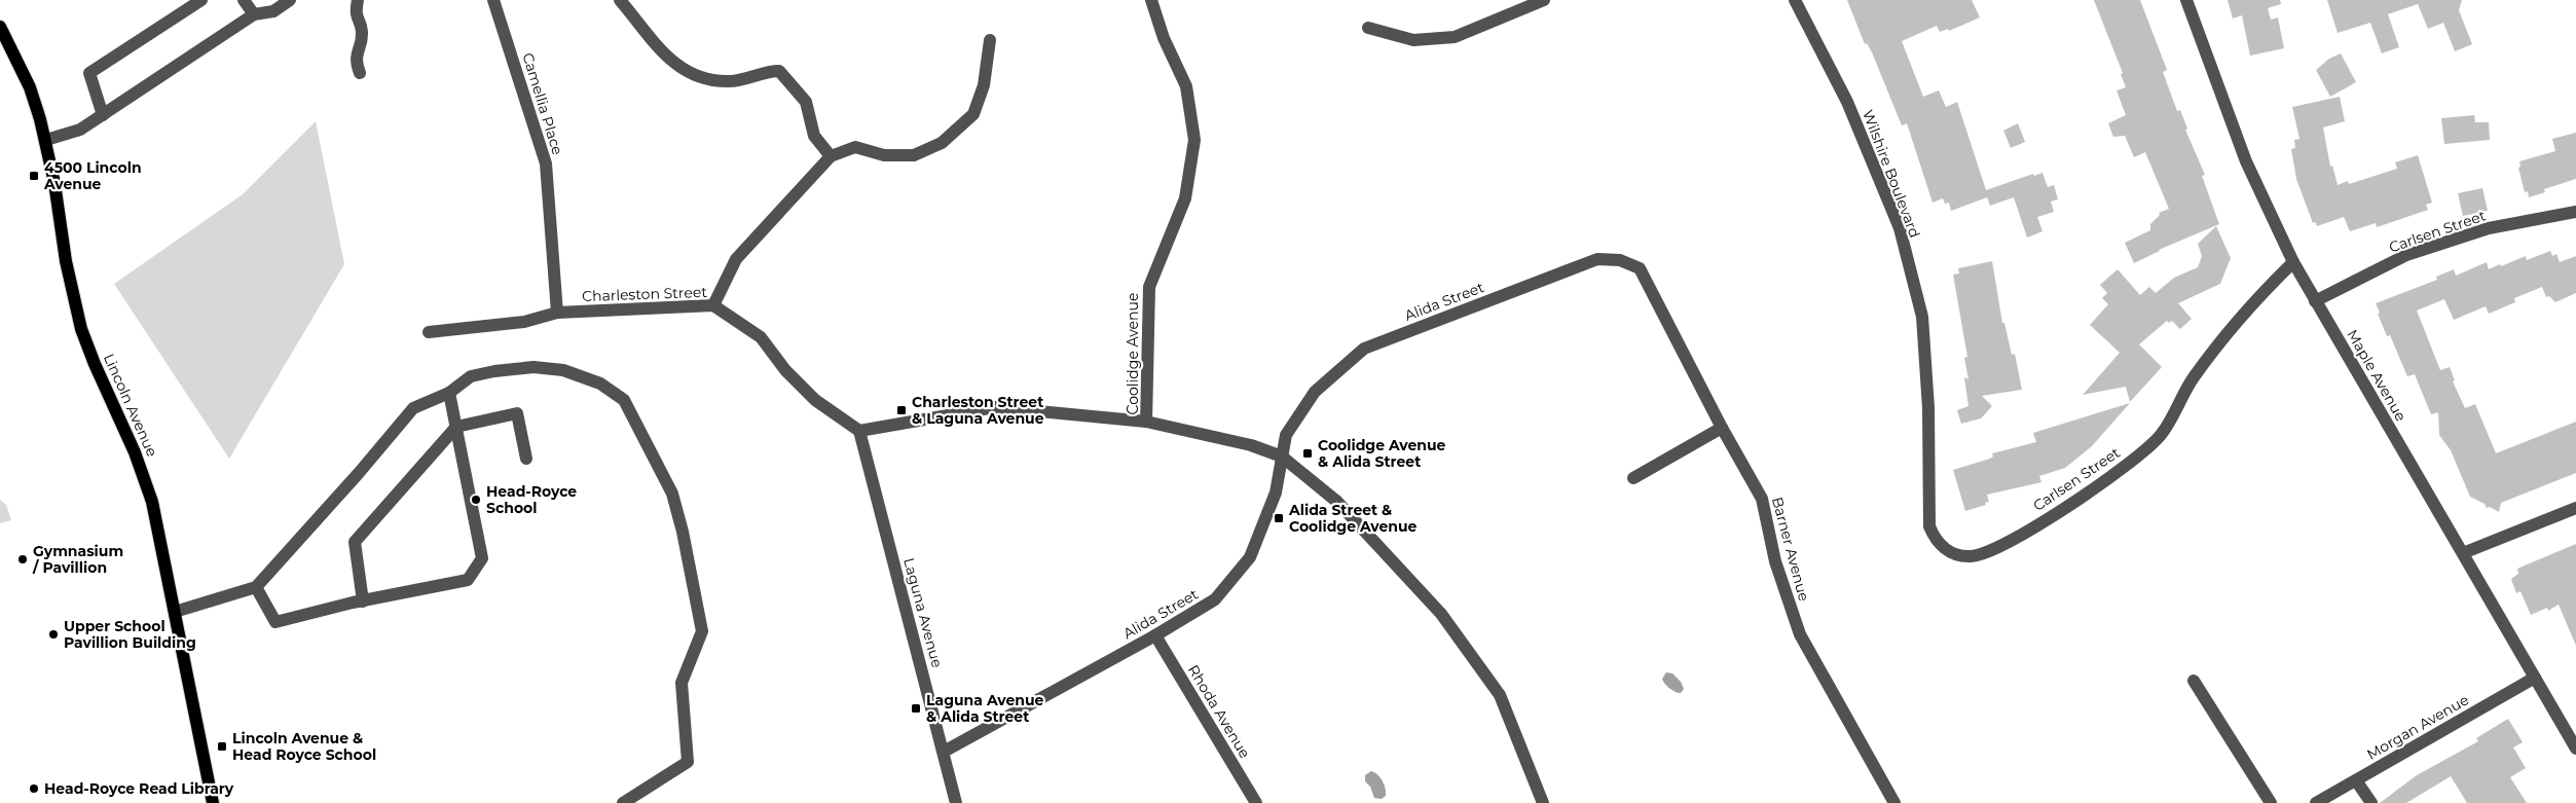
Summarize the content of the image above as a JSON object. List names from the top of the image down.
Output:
{
  "streets": {
    "main road": ["Lincoln Avenue"],
    "street": [
      "Camellia Place",
      "Wilshire Boulevard",
      "Carlsen Street",
      "Charleston Street",
      "Alida Street",
      "Coolidge Avenue",
      "Maple Avenue",
      "Barner Avenue",
      "Laguna Avenue",
      "Rhoda Avenue",
      "Morgan Avenue"
    ]
  },
  "crossings": [
    ["Camellia Place", "Charleston Street"],
    ["Wilshire Boulevard", "Carlsen Street"],
    ["Carlsen Street", "Maple Avenue"],
    ["Charleston Street", "Laguna Avenue"],
    ["Alida Street", "Coolidge Avenue"],
    ["Alida Street", "Barner Avenue"],
    ["Alida Street", "Laguna Avenue"],
    ["Alida Street", "Rhoda Avenue"],
    ["Maple Avenue", "Morgan Avenue"]
  ],
  "places": {
    "transit": [
      "4500 Lincoln Avenue",
      "Charleston Street & Laguna Avenue",
      "Coolidge Avenue & Alida Street",
      "Alida Street & Coolidge Avenue",
      "Laguna Avenue & Alida Street",
      "Lincoln Avenue & Head Royce School"
    ],
    "other": [
      "Head-Royce School",
      "Gymnasium / Pavillion",
      "Upper School Pavillion Building",
      "Head-Royce Read Library"
    ]
  }
}
